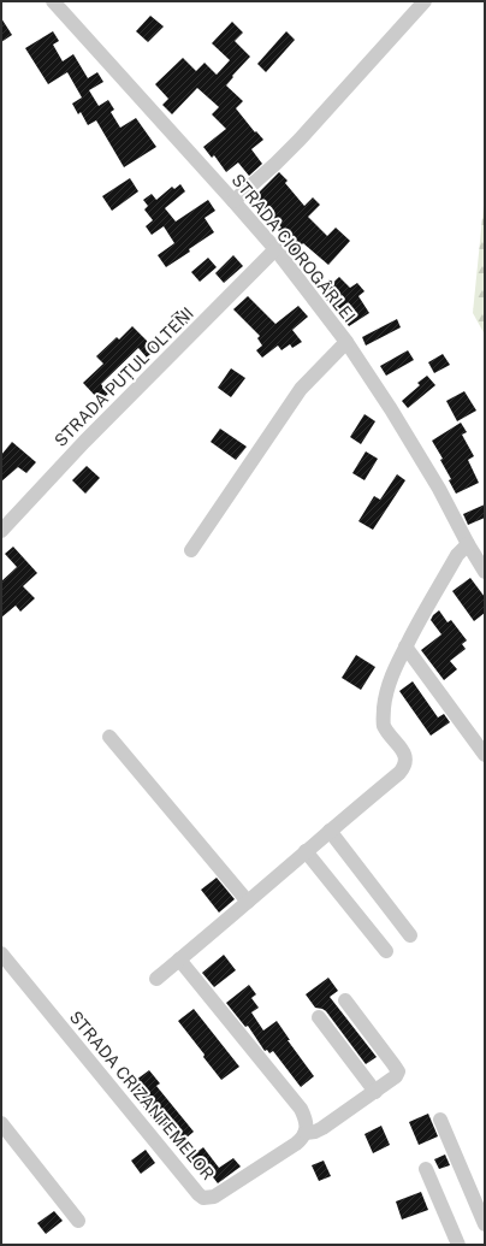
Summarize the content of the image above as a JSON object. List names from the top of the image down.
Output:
{
  "streets": {
    "street": ["STRADA CIOROGÂRLEI", "STRADA PUȚUL OLTENI", "STRADA CRIZANTEMELOR"]
  },
  "crossings": [
    ["STRADA CIOROGÂRLEI", "STRADA PUȚUL OLTENI"]
  ]
}
